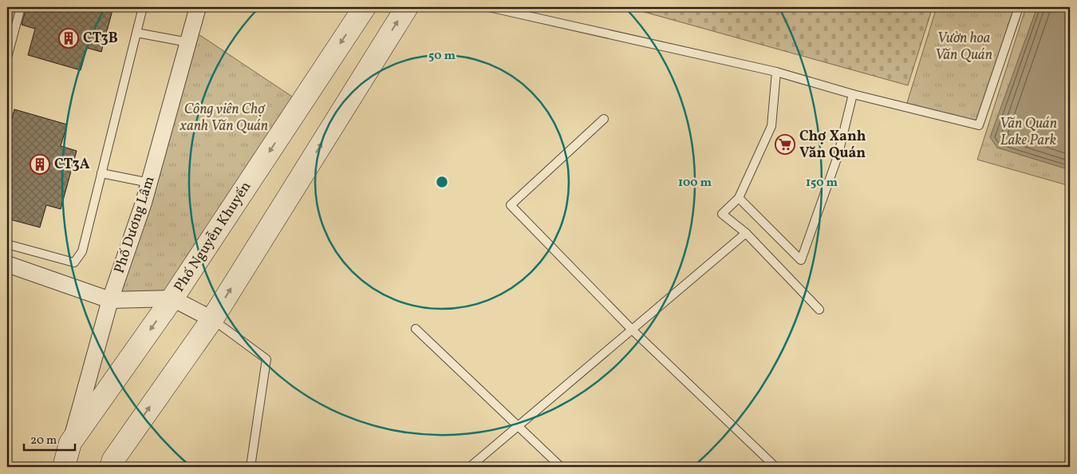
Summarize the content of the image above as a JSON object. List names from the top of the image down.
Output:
{
  "streets": {
    "street": ["Phố Dương Lâm", "Phố Nguyễn Khuyến"]
  },
  "crossings": [
    ["Phố Dương Lâm", "Phố Nguyễn Khuyến"]
  ],
  "parks": ["Vườn hoa Văn Quán", "Công viên Chợ xanh Văn Quán", "Văn Quán Lake Park"],
  "places": {
    "building": ["CT3B", "CT3A"],
    "supermarket": ["Chợ Xanh Văn Quán"]
  },
  "scale_bar": "20 m",
  "rings": ["50 m", "100 m", "150 m"]
}
